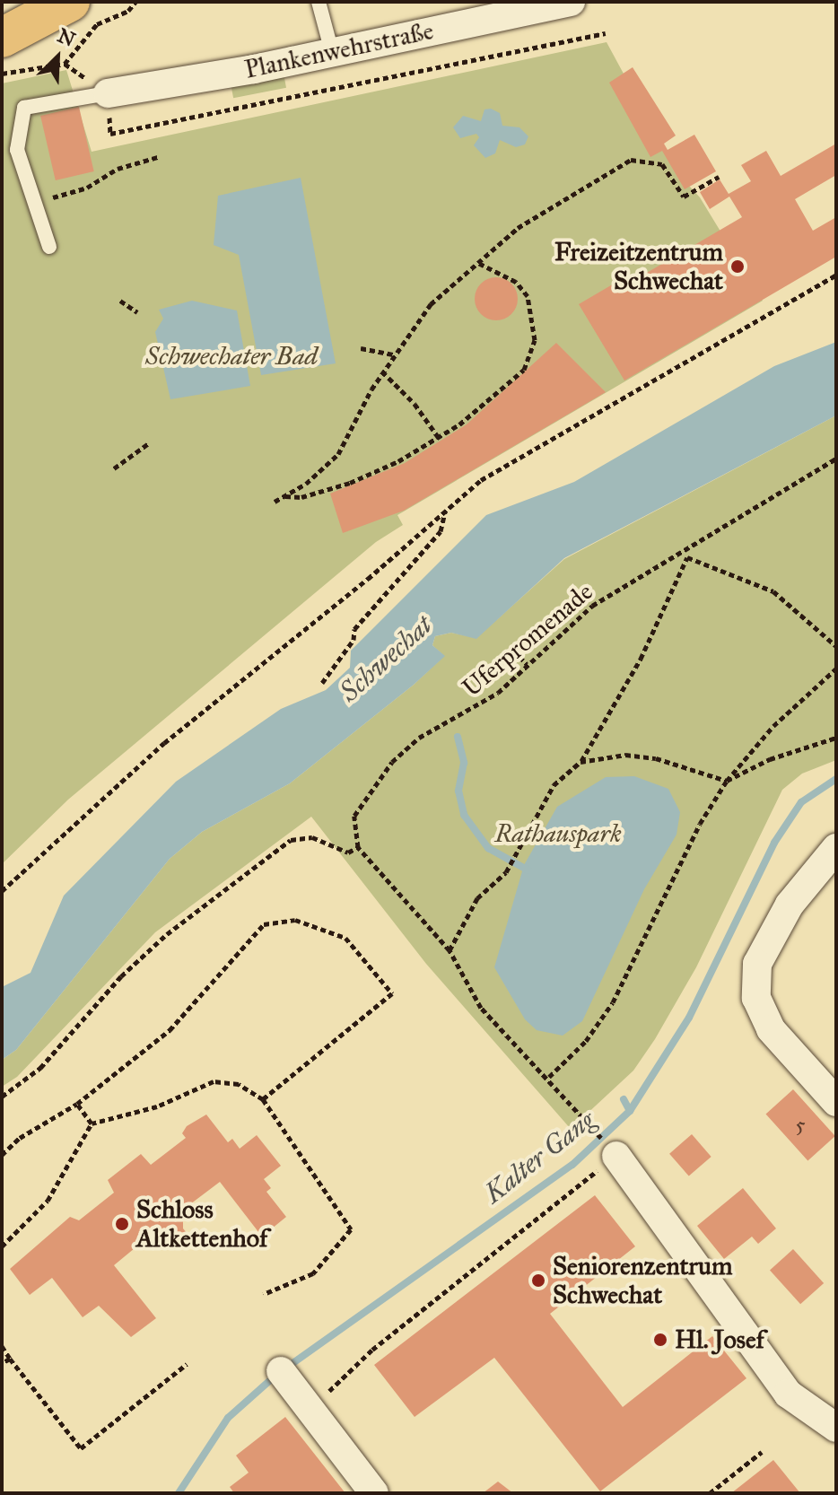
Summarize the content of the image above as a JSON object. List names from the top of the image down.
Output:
{
  "streets": {
    "street": ["Plankenwehrstraße"],
    "path": ["Uferpromenade"]
  },
  "water": ["Schwechat", "Kalter Gang"],
  "parks": ["Schwechater Bad", "Rathauspark"],
  "places": [
    "Freizeitzentrum Schwechat",
    "Schloss Altkettenhof",
    "Seniorenzentrum Schwechat",
    "Hl. Josef"
  ],
  "house_numbers": ["5"],
  "north": "top right"
}
